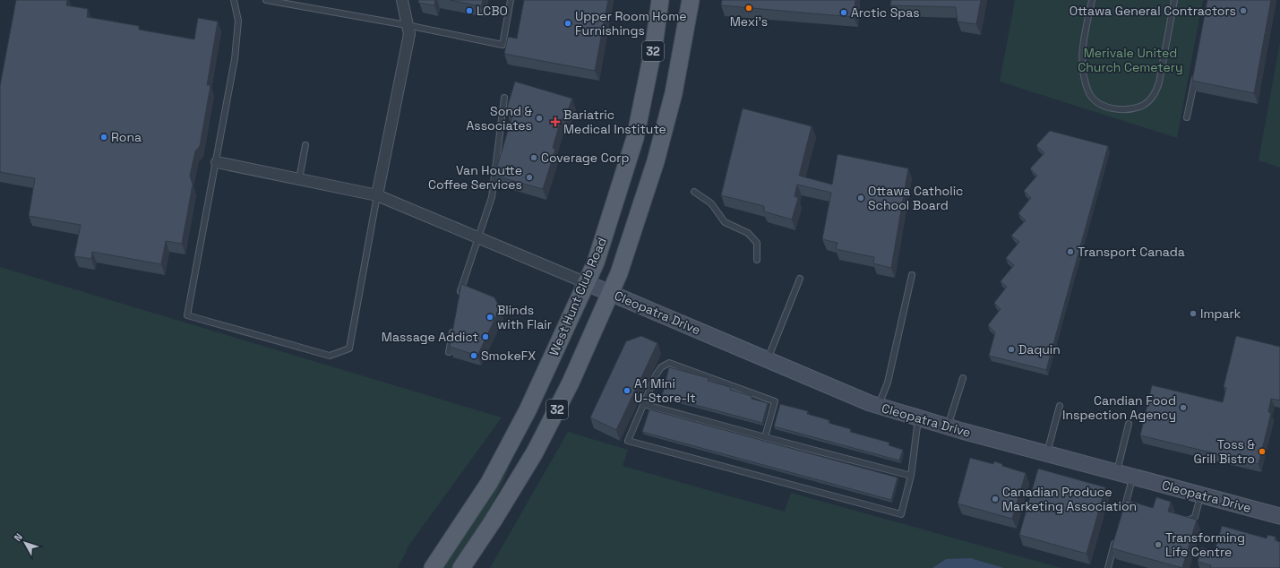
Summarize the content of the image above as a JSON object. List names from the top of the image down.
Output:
{
  "streets": {
    "main road": ["32", "West Hunt Club Road"],
    "street": ["Cleopatra Drive"]
  },
  "crossings": [
    ["32", "Cleopatra Drive"],
    ["West Hunt Club Road", "Cleopatra Drive"]
  ],
  "parks": ["Merivale United Church Cemetery"],
  "places": {
    "other": [
      "Mexi's",
      "LCBO",
      "Ottawa General Contractors",
      "Arctic Spas",
      "Upper Room Home Furnishings",
      "Sond & Associates",
      "Rona",
      "Coverage Corp",
      "Van Houtte Coffee Services",
      "Ottawa Catholic School Board",
      "Transport Canada",
      "Impark",
      "Blinds with Flair",
      "Massage Addict",
      "Daquin",
      "SmokeFX",
      "A1 Mini U-Store-It",
      "Candian Food Inspection Agency",
      "Toss & Grill Bistro",
      "Canadian Produce Marketing Association",
      "Transforming Life Centre"
    ],
    "health": ["Bariatric Medical Institute"]
  },
  "north": "top left"
}
